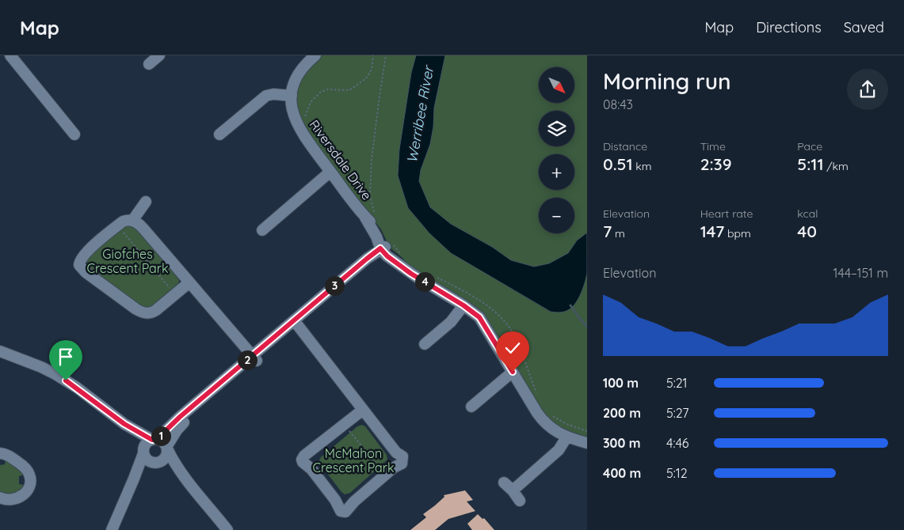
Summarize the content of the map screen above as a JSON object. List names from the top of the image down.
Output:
{
  "streets": {
    "street": ["Riversdale Drive"]
  },
  "water": ["Werribee River"],
  "parks": ["Giofches Crescent Park", "McMahon Crescent Park"],
  "north": "bottom right",
  "page": {
    "header": "Map",
    "nav": ["Map", "Directions", "Saved"],
    "heading": ["Morning run", "08:43"],
    "map_buttons": ["+", "−"],
    "stats": [
      ["Distance", "0.51 km"],
      ["Time", "2:39"],
      ["Pace", "5:11 /km"],
      ["Elevation", "7 m"],
      ["Heart rate", "147 bpm"],
      ["kcal", "40"]
    ],
    "chart": ["Elevation", "144–151 m"],
    "pins": [
      "4",
      "3",
      "2",
      "1"
    ],
    "list": [
      {
        "name": "100 m",
        "note": "5:21"
      },
      {
        "name": "200 m",
        "note": "5:27"
      },
      {
        "name": "300 m",
        "note": "4:46"
      },
      {
        "name": "400 m",
        "note": "5:12"
      }
    ]
  }
}
